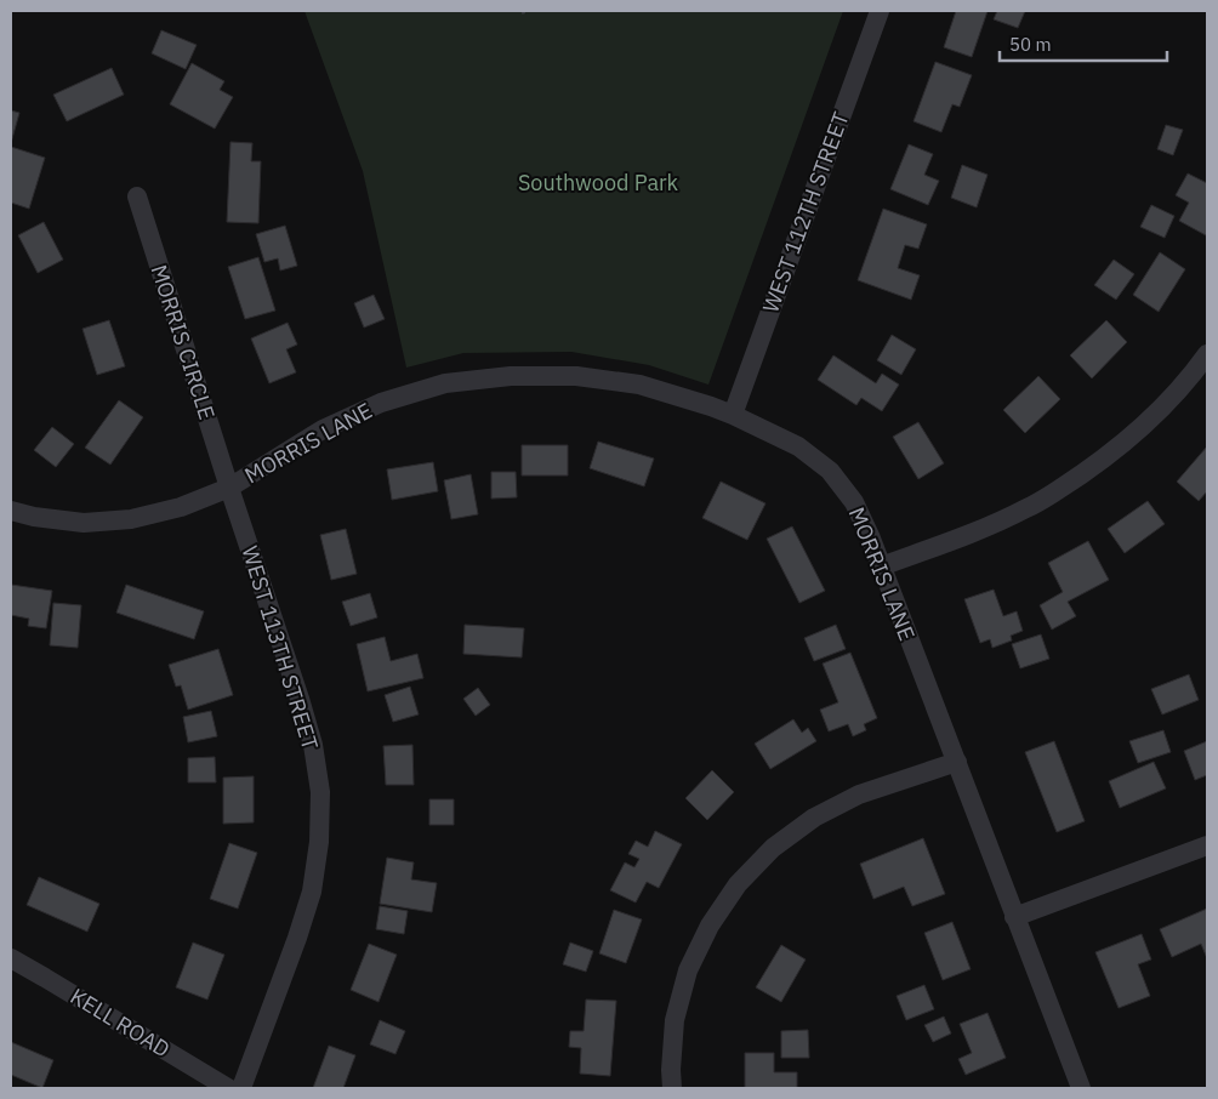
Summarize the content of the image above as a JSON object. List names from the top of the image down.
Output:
{
  "streets": {
    "street": [
      "WEST 112TH STREET",
      "MORRIS CIRCLE",
      "MORRIS LANE",
      "WEST 113TH STREET",
      "KELL ROAD"
    ]
  },
  "crossings": [
    ["WEST 112TH STREET", "MORRIS LANE"],
    ["MORRIS CIRCLE", "MORRIS LANE"],
    ["MORRIS CIRCLE", "WEST 113TH STREET"],
    ["MORRIS LANE", "WEST 113TH STREET"]
  ],
  "parks": ["Southwood Park"],
  "scale_bar": "50 m"
}
